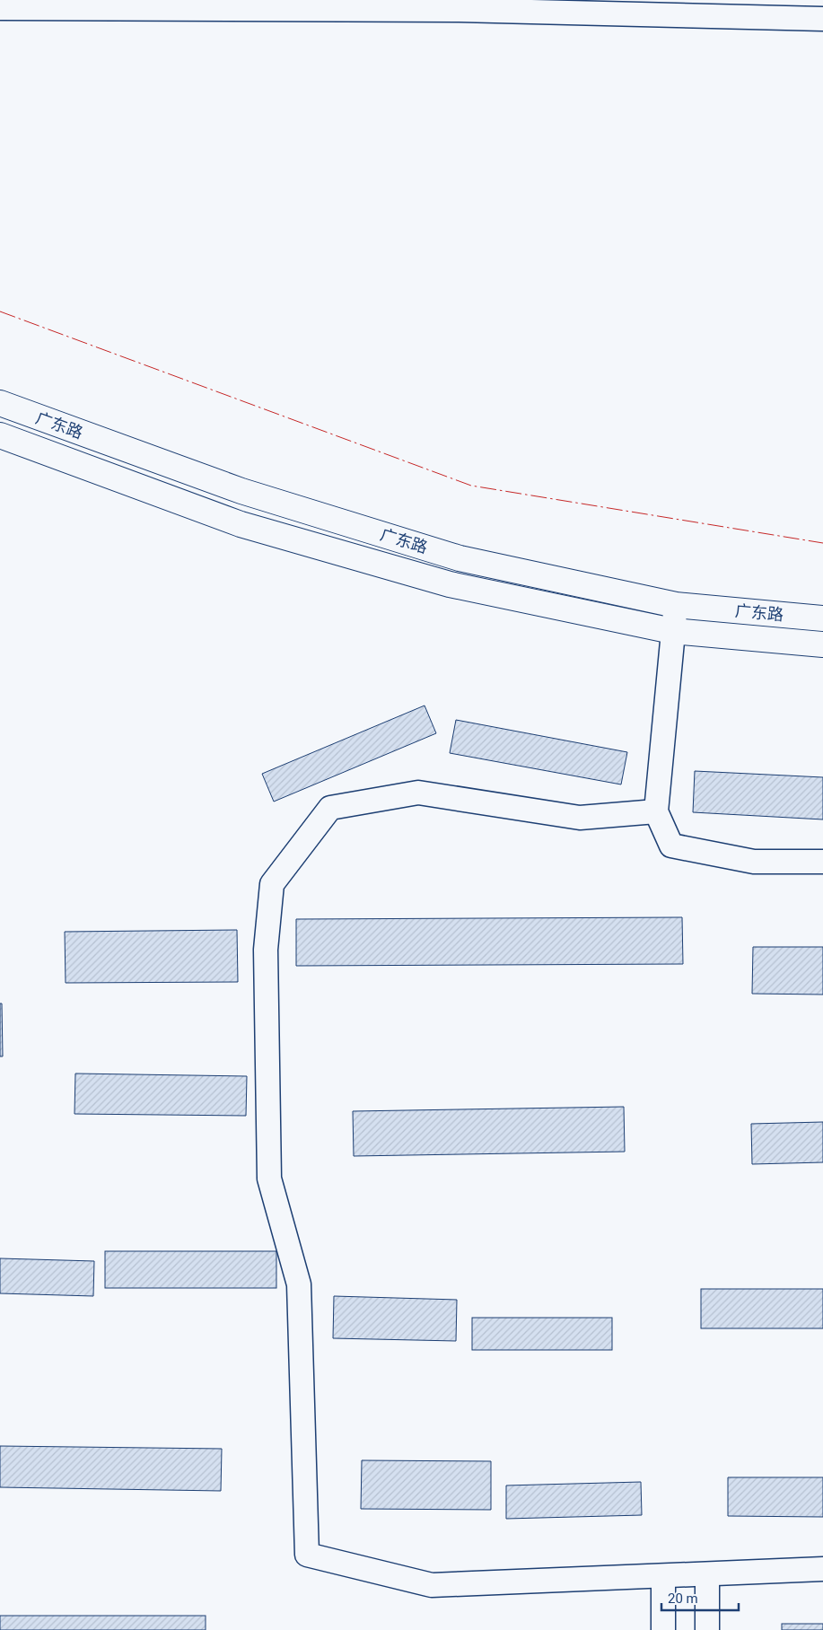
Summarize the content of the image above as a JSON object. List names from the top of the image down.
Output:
{
  "streets": {
    "street": ["广东路"]
  },
  "scale_bar": "20 m"
}
